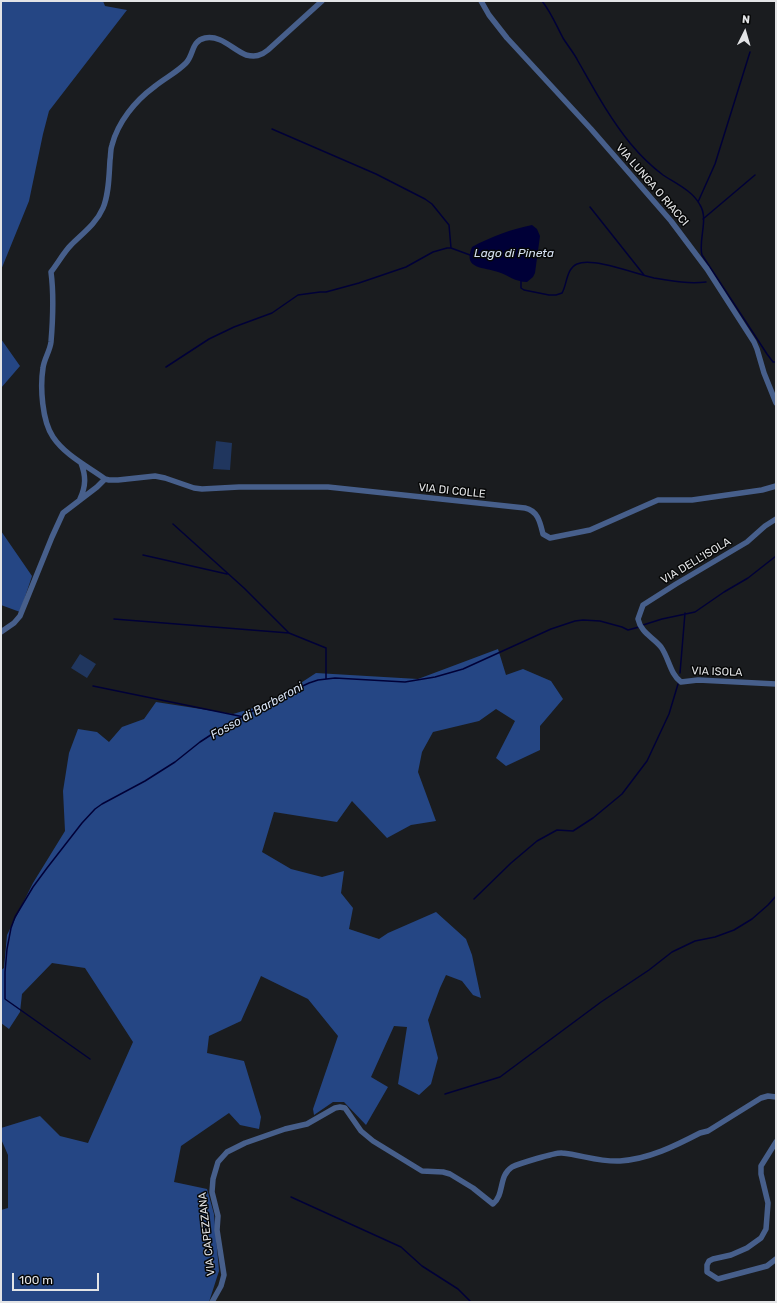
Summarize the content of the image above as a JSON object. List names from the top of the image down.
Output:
{
  "streets": {
    "street": [
      "VIA LUNGA O RIACCI",
      "VIA DI COLLE",
      "VIA DELL'ISOLA",
      "VIA ISOLA",
      "VIA CAPEZZANA"
    ]
  },
  "crossings": [
    ["VIA DELL'ISOLA", "VIA ISOLA"]
  ],
  "water": ["Lago di Pineta", "Fosso di Barberoni"],
  "scale_bar": "100 m",
  "north": "top"
}
